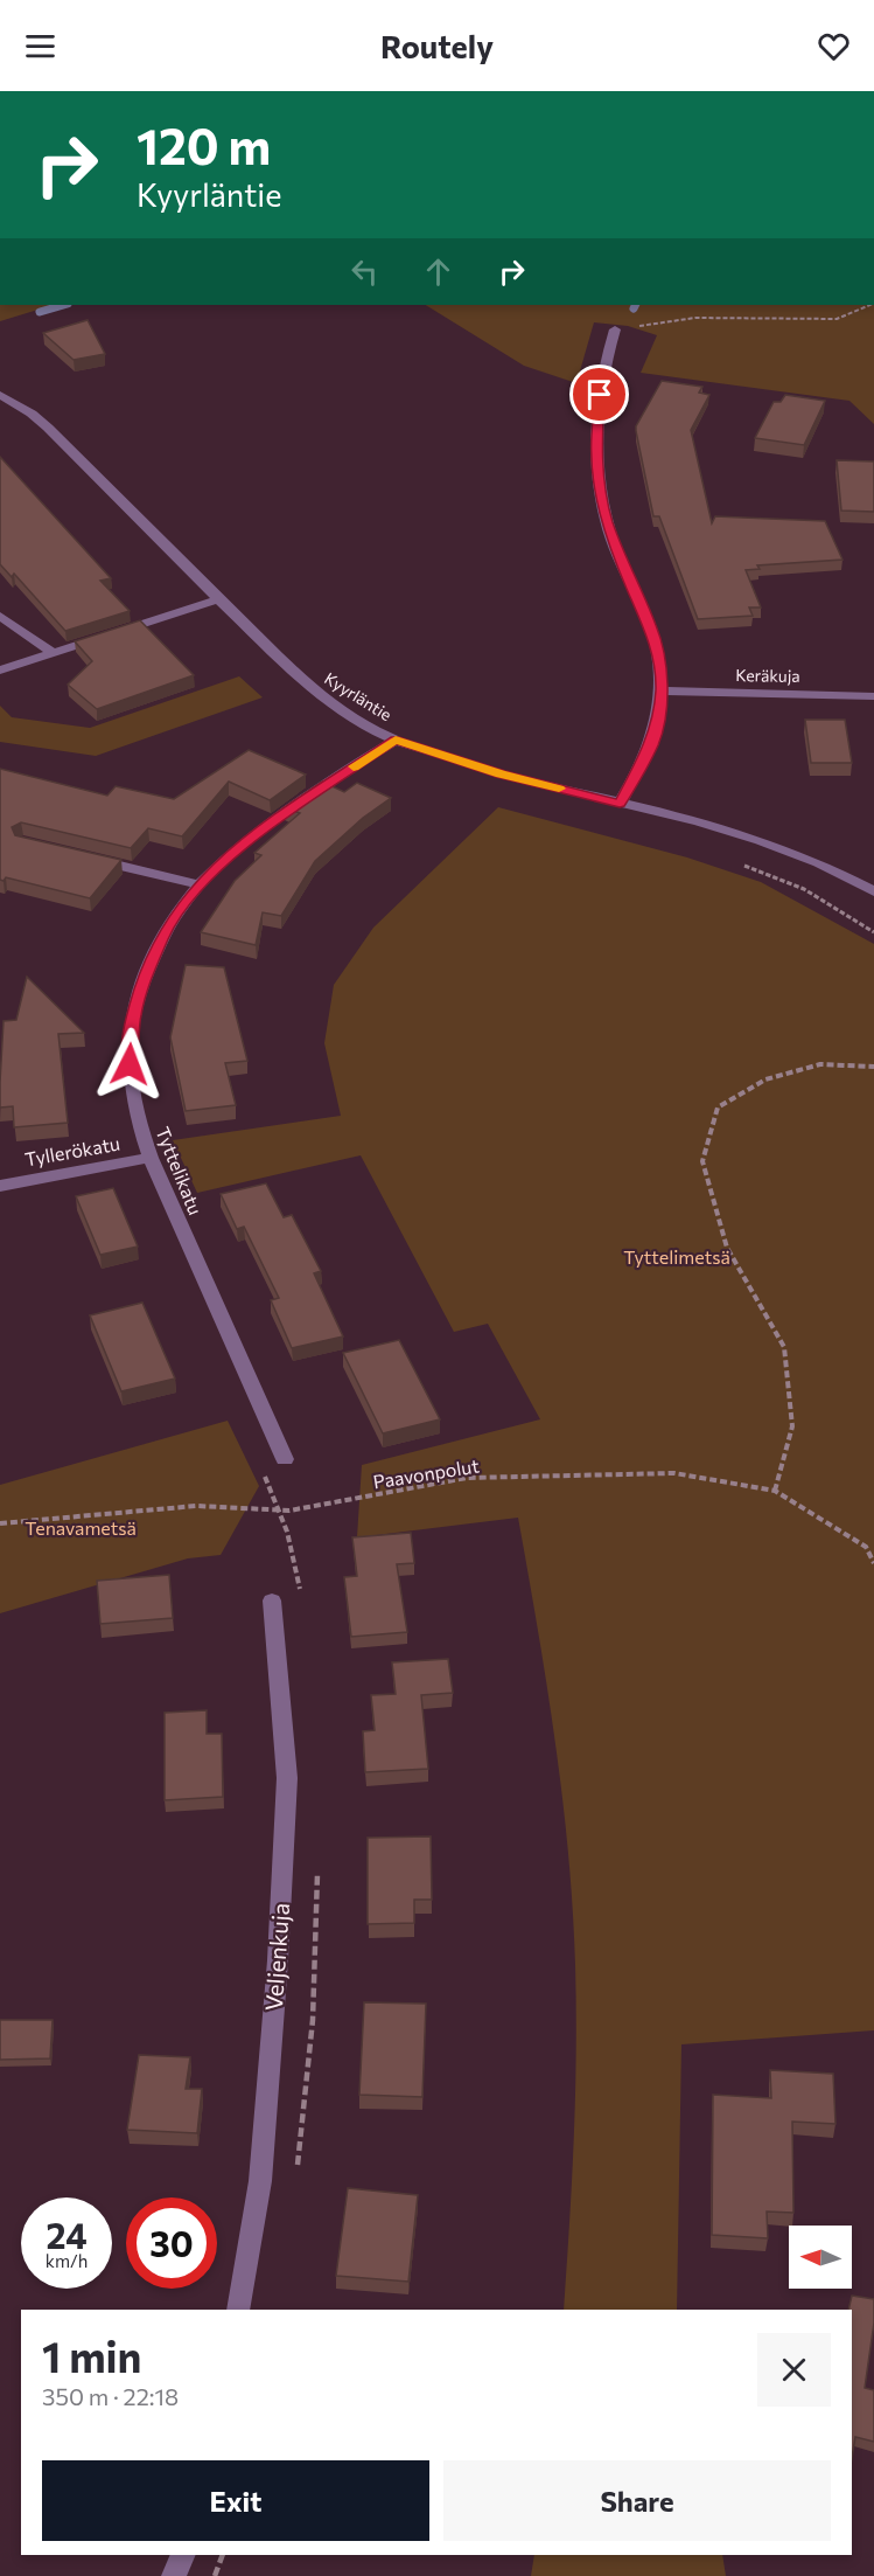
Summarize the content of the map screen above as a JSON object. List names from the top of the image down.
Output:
{
  "streets": {
    "street": [
      "Keräkuja",
      "Kyyrläntie",
      "Tyllerökatu",
      "Tyttelikatu",
      "Veljenkuja"
    ],
    "path": ["Paavonpolut"]
  },
  "crossings": [
    ["Kyyrläntie", "Tyttelikatu"],
    ["Tyllerökatu", "Tyttelikatu"]
  ],
  "parks": ["Tyttelimetsä", "Tenavametsä"],
  "north": "left",
  "page": {
    "header": "Routely",
    "turn": ["120 m", "Kyyrläntie"],
    "speed": "24 km/h",
    "limit": "30",
    "heading": ["1 min", "350 m · 22:18"],
    "buttons": ["Exit", "Share"]
  }
}
